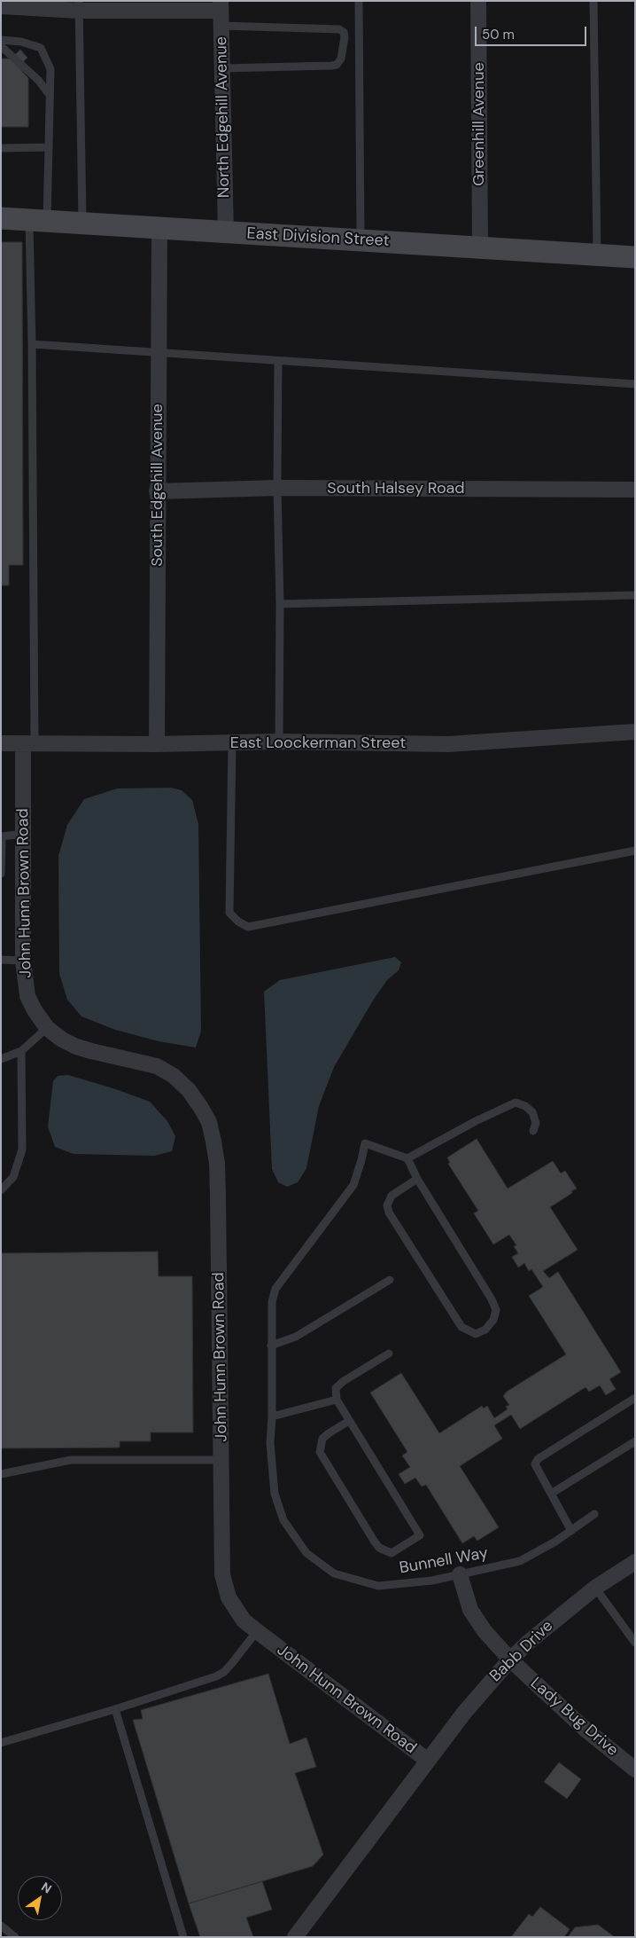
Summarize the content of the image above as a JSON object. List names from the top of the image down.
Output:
{
  "streets": {
    "main road": ["East Division Street"],
    "street": [
      "North Edgehill Avenue",
      "Greenhill Avenue",
      "South Edgehill Avenue",
      "South Halsey Road",
      "East Loockerman Street",
      "John Hunn Brown Road",
      "Babb Drive",
      "Lady Bug Drive"
    ],
    "lane": ["Bunnell Way"]
  },
  "crossings": [
    ["North Edgehill Avenue", "East Division Street"],
    ["Greenhill Avenue", "East Division Street"],
    ["East Division Street", "South Edgehill Avenue"],
    ["South Edgehill Avenue", "South Halsey Road"],
    ["South Edgehill Avenue", "East Loockerman Street"],
    ["East Loockerman Street", "John Hunn Brown Road"],
    ["John Hunn Brown Road", "Babb Drive"],
    ["Bunnell Way", "Lady Bug Drive"],
    ["Babb Drive", "Lady Bug Drive"]
  ],
  "scale_bar": "50 m",
  "north": "top right"
}
